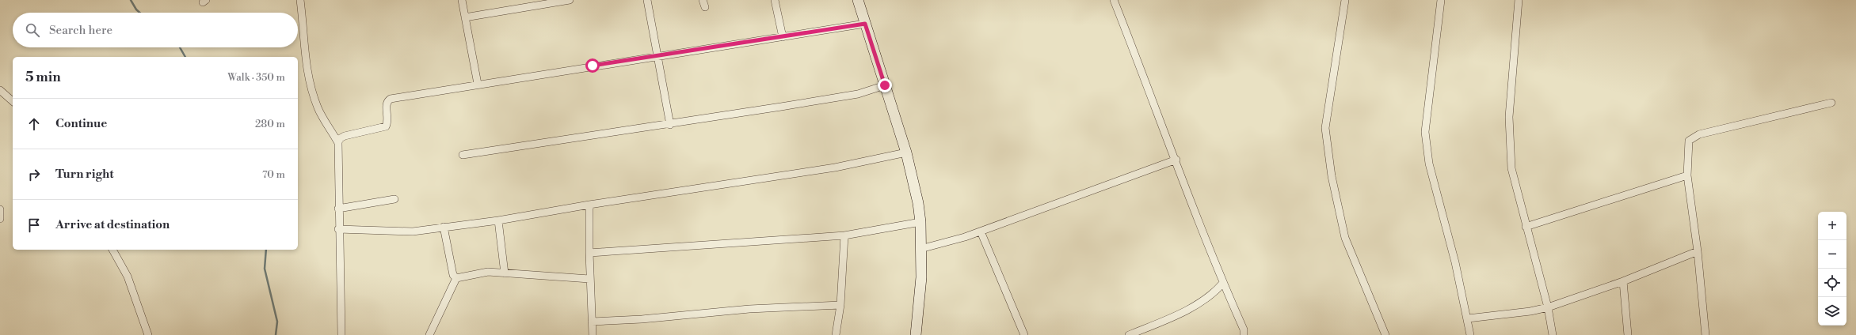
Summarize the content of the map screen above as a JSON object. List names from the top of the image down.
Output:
{
  "page": {
    "search": "Search here",
    "heading": ["5 min", "Walk · 350 m"],
    "list": [
      ["Continue", "280 m"],
      ["Turn right", "70 m"],
      "Arrive at destination"
    ],
    "map_buttons": ["+", "−"]
  }
}
